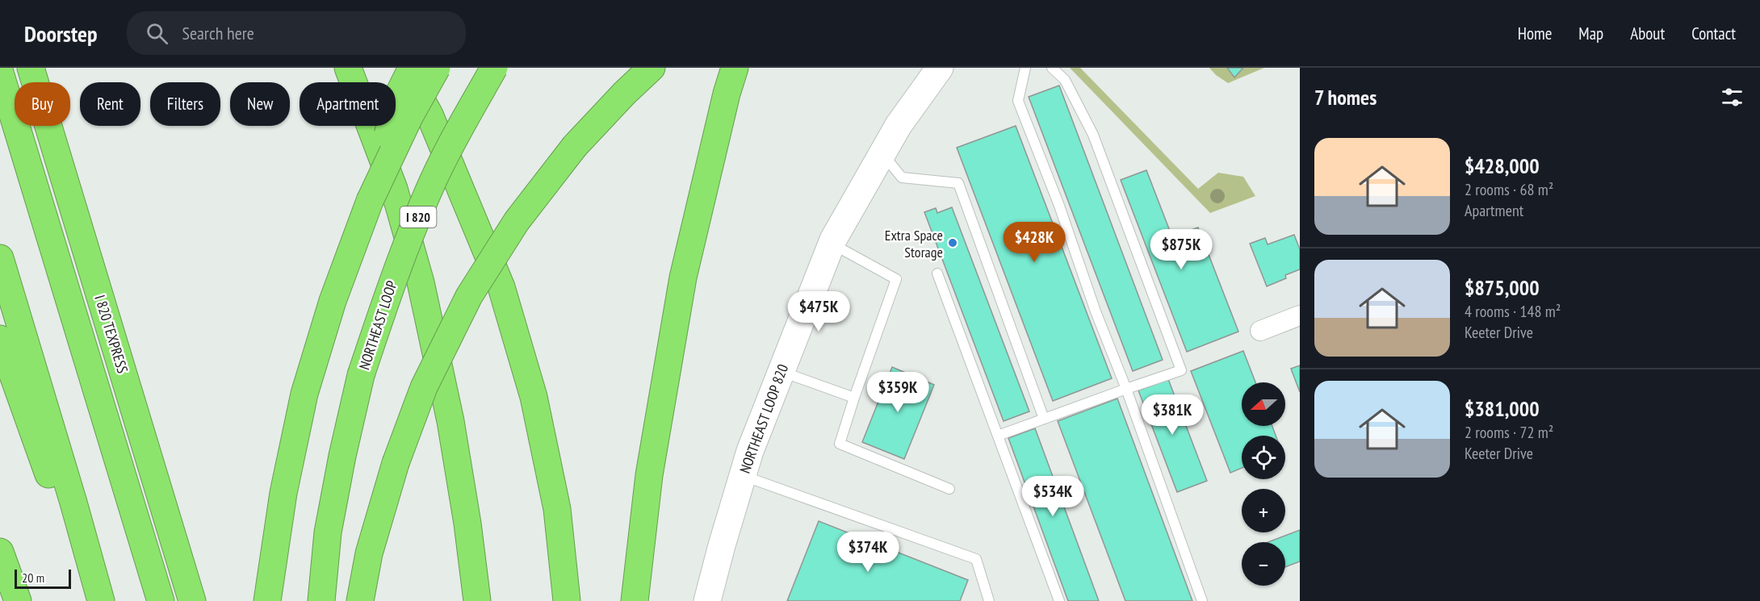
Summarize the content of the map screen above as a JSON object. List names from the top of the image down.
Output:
{
  "streets": {
    "highway": ["I 820", "NORTHEAST LOOP", "I 820 TEXPRESS"],
    "main road": ["NORTHEAST LOOP 820"]
  },
  "places": ["Extra Space Storage"],
  "scale_bar": "20 m",
  "north": "left",
  "page": {
    "header": "Doorstep",
    "search": "Search here",
    "nav": [
      "Home",
      "Map",
      "About",
      "Contact"
    ],
    "heading": "7 homes",
    "chip": [
      "Buy",
      "Rent",
      "Filters",
      "New",
      "Apartment"
    ],
    "list": [
      {
        "name": "$428,000",
        "note": "2 rooms · 68 m² · Apartment"
      },
      {
        "name": "$875,000",
        "note": "4 rooms · 148 m² · Keeter Drive"
      },
      {
        "name": "$381,000",
        "note": "2 rooms · 72 m² · Keeter Drive"
      }
    ],
    "price": [
      "$428K",
      "$875K",
      "$475K",
      "$359K",
      "$381K",
      "$534K",
      "$374K"
    ],
    "map_buttons": ["+", "−"],
    "scale": "20 m"
  }
}
